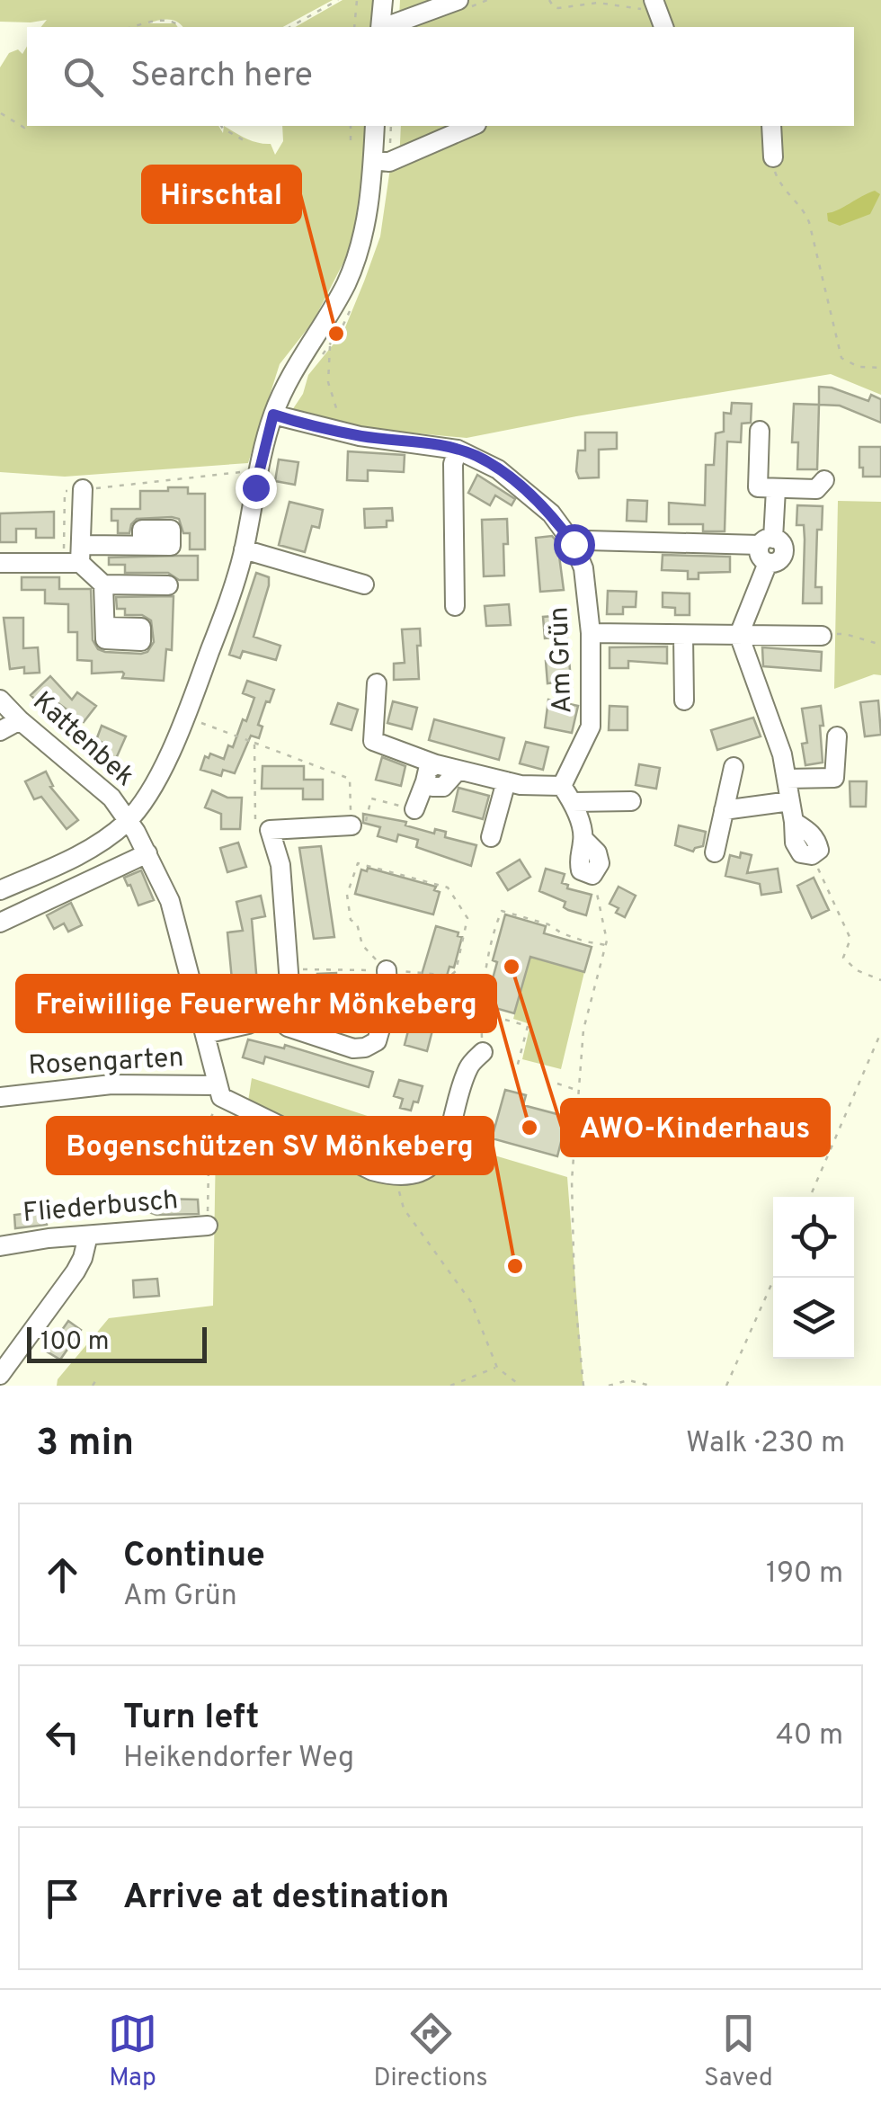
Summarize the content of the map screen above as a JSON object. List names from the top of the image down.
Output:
{
  "streets": {
    "street": [
      "Am Grün",
      "Kattenbek",
      "Rosengarten",
      "Fliederbusch"
    ]
  },
  "crossings": [
    ["Kattenbek", "Rosengarten"]
  ],
  "places": [
    "Hirschtal",
    "AWO-Kinderhaus",
    "Freiwillige Feuerwehr Mönkeberg",
    "Bogenschützen SV Mönkeberg"
  ],
  "scale_bar": "100 m",
  "page": {
    "search": "Search here",
    "scale": "100 m",
    "heading": ["3 min", "Walk · 230 m"],
    "list": [
      ["Continue", "Am Grün", "190 m"],
      ["Turn left", "Heikendorfer Weg", "40 m"],
      "Arrive at destination"
    ],
    "nav": ["Map", "Directions", "Saved"]
  }
}
